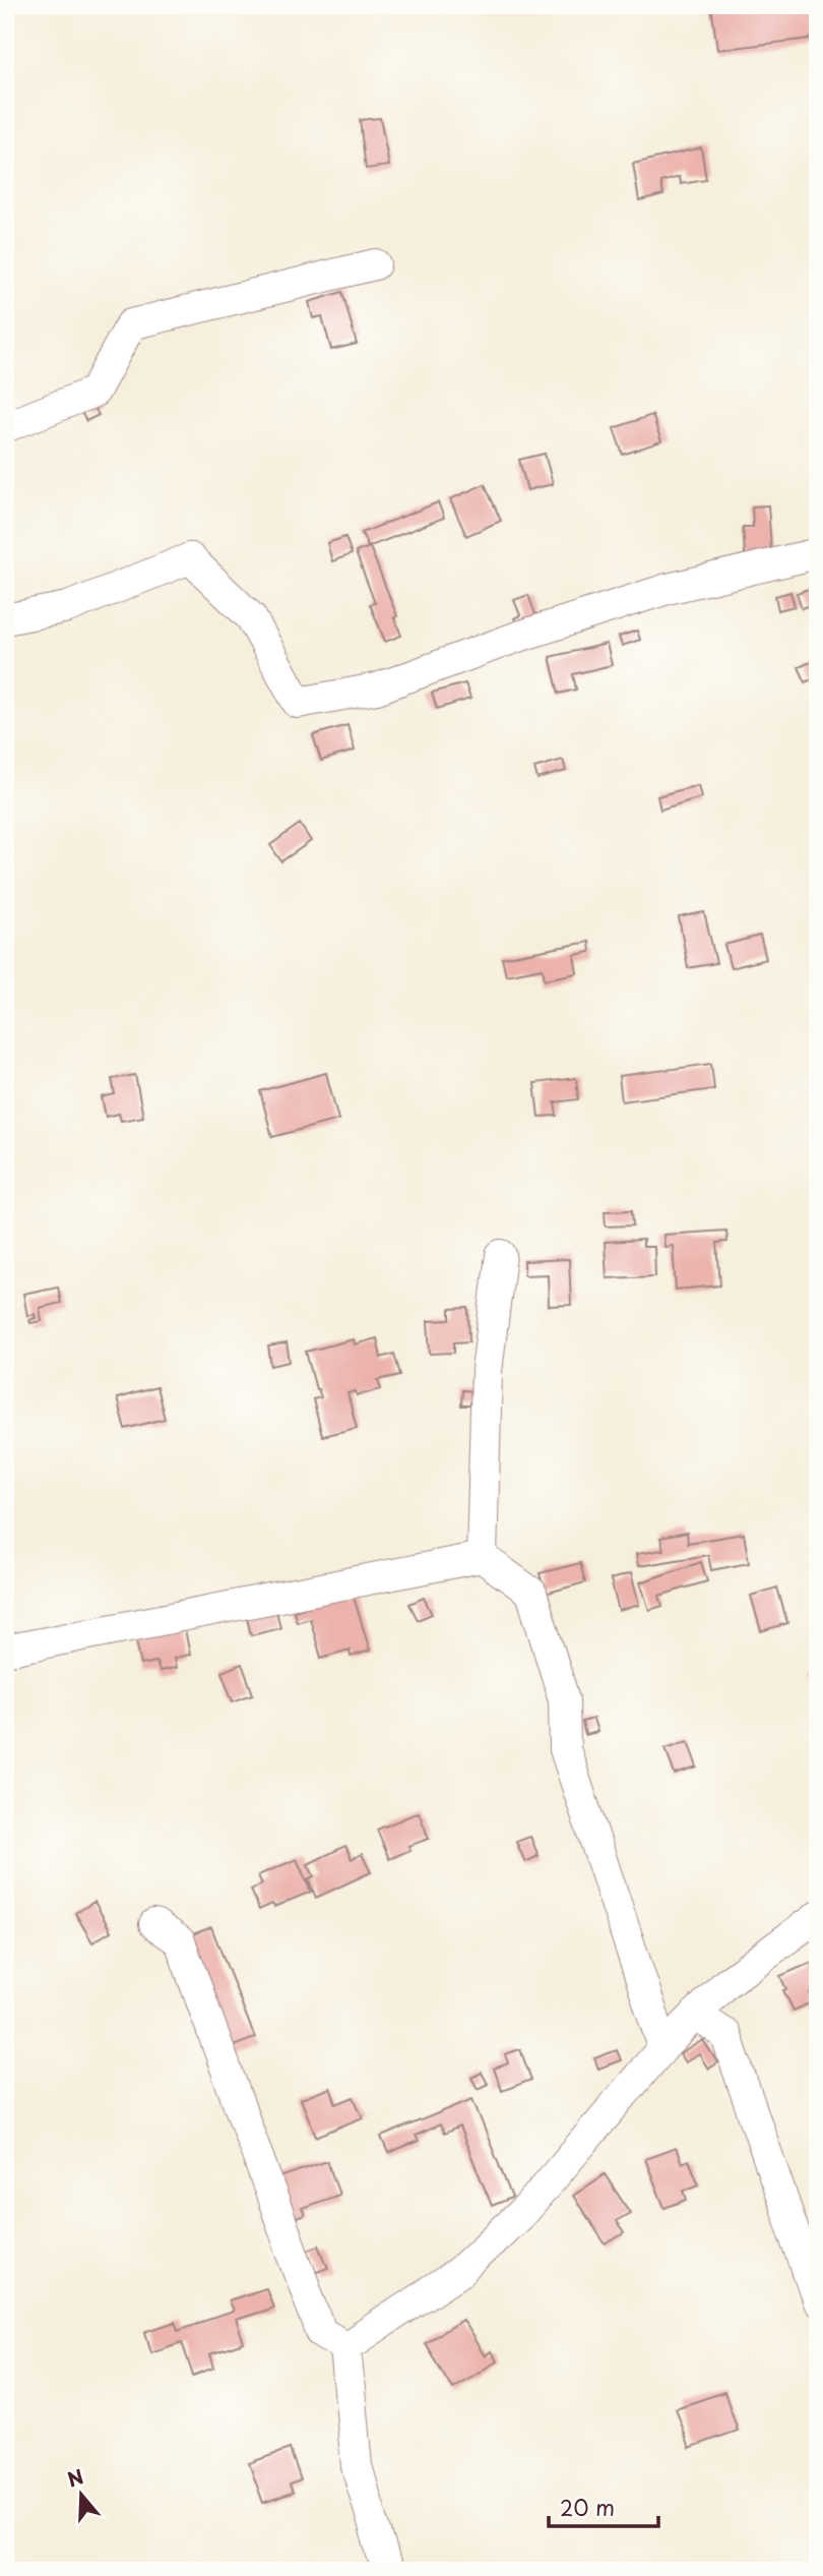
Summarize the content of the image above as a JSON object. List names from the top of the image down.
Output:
{
  "scale_bar": "20 m",
  "north": "top"
}
